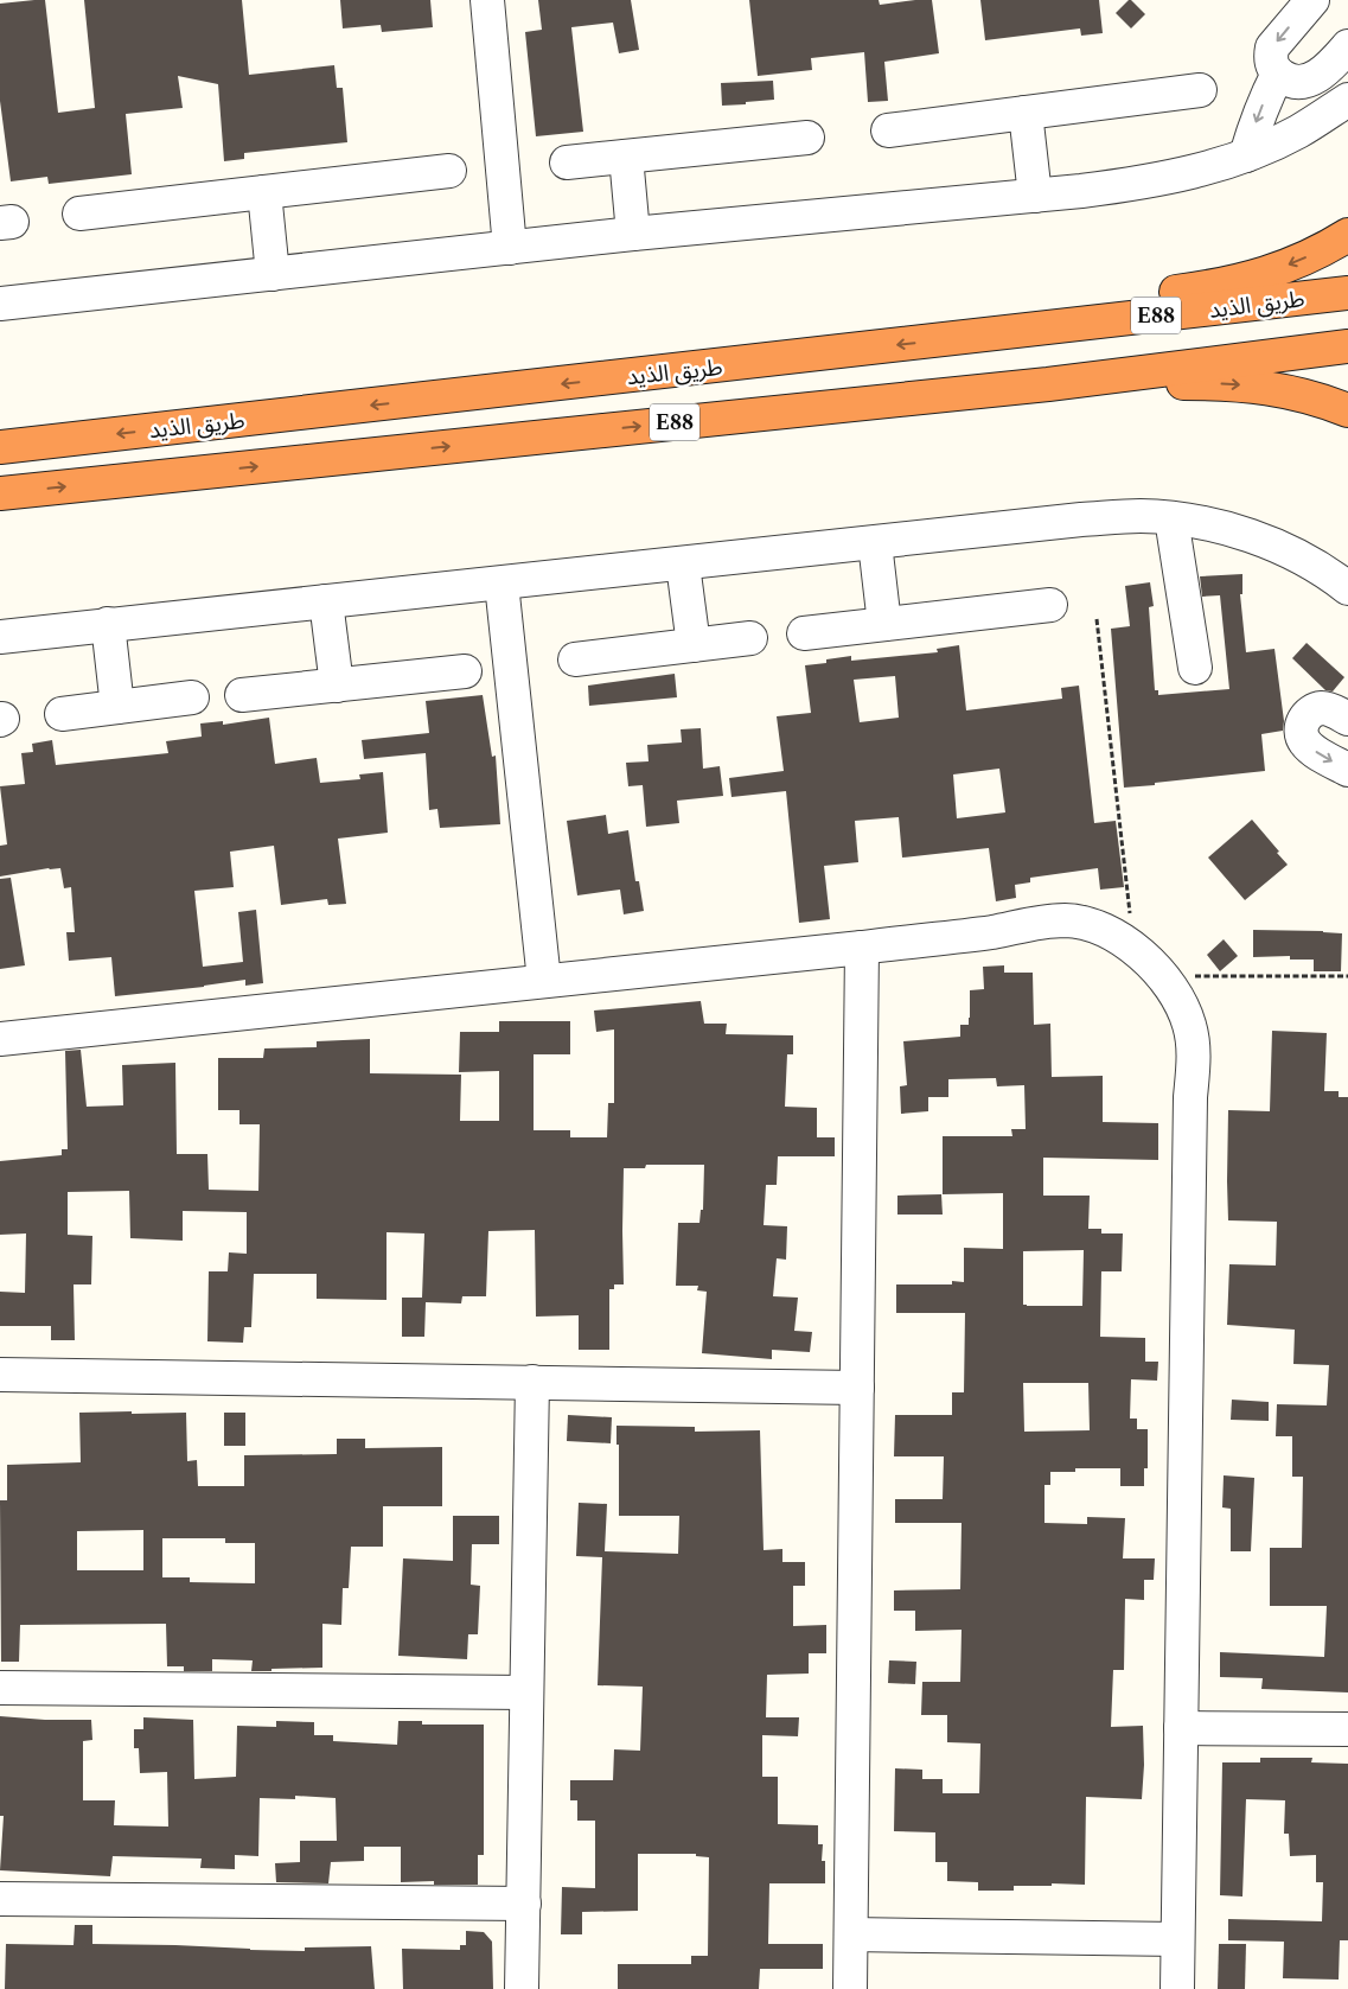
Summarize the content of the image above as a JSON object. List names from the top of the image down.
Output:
{
  "streets": {
    "highway": ["طريق الذيد", "E88"]
  }
}
